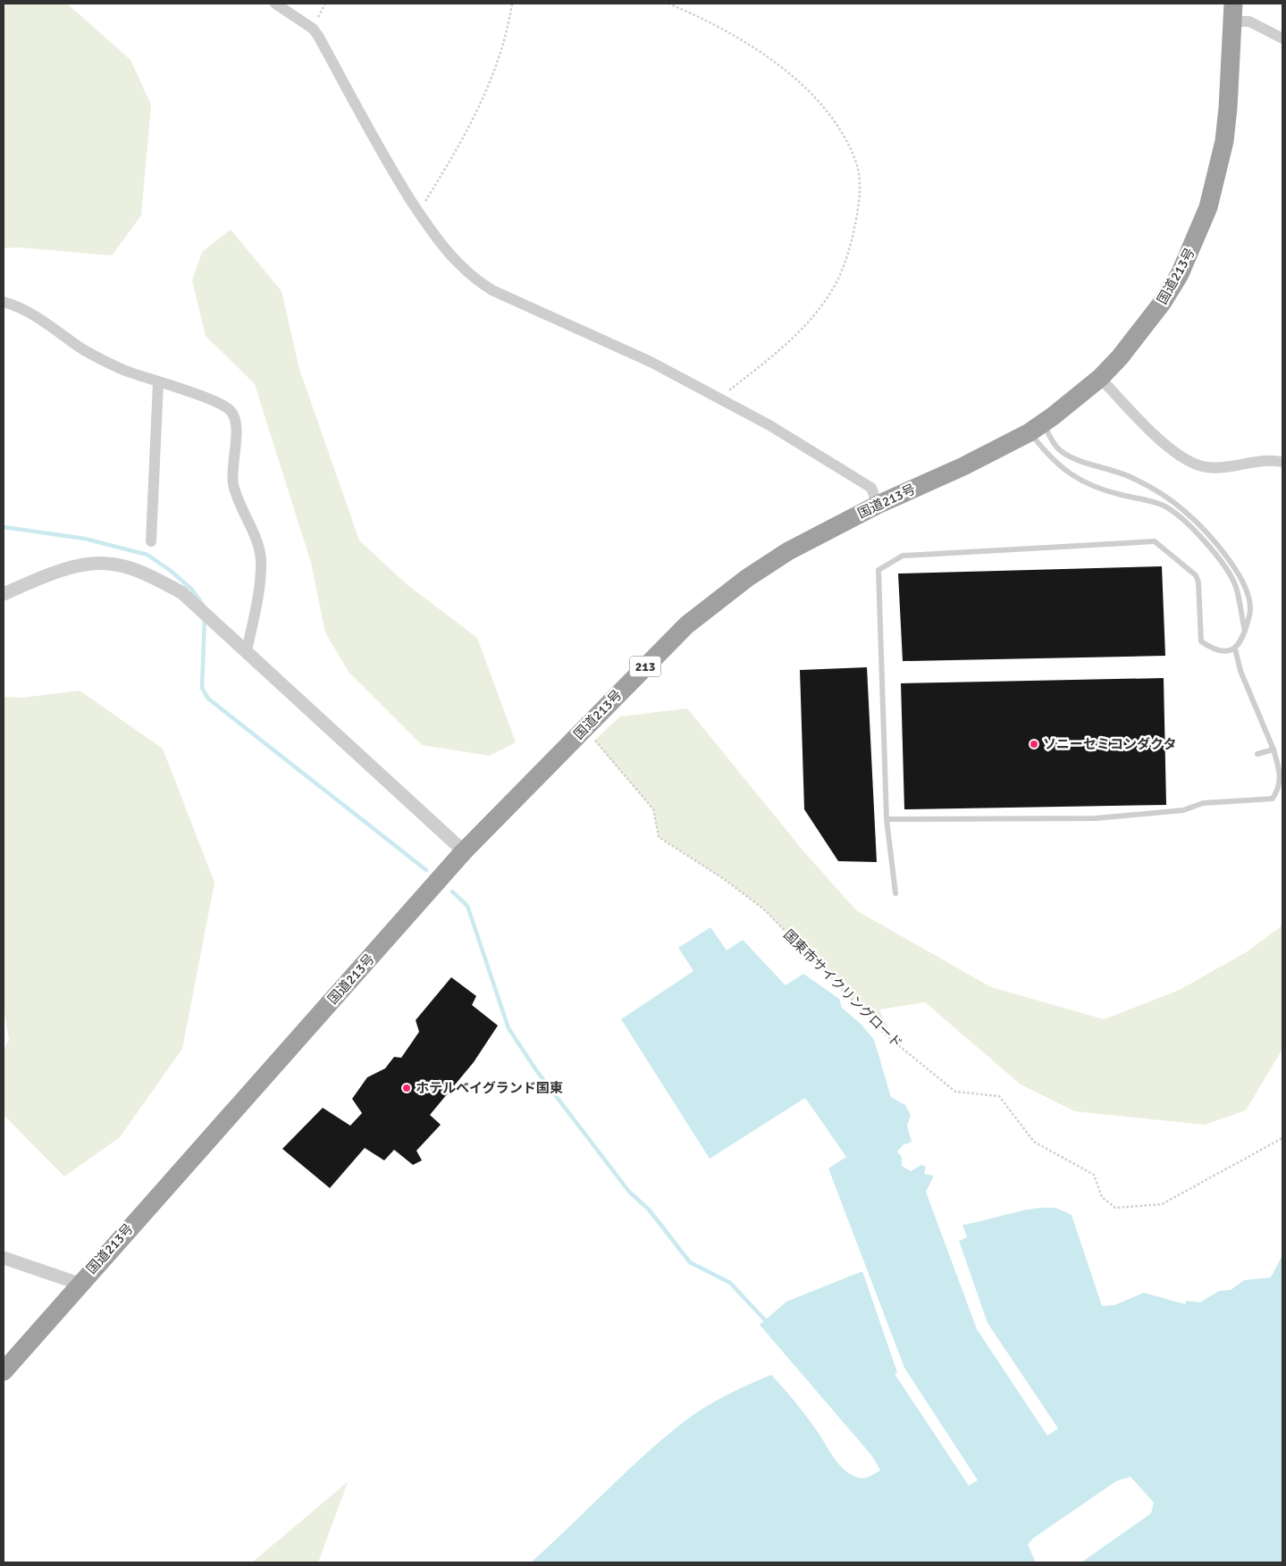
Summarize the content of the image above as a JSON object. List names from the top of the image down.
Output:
{
  "streets": {
    "highway": ["国道213号", "213"],
    "path": ["国東市サイクリングロード"]
  },
  "places": ["ソニーセミコンダクタ", "ホテルベイグランド国東"]
}
